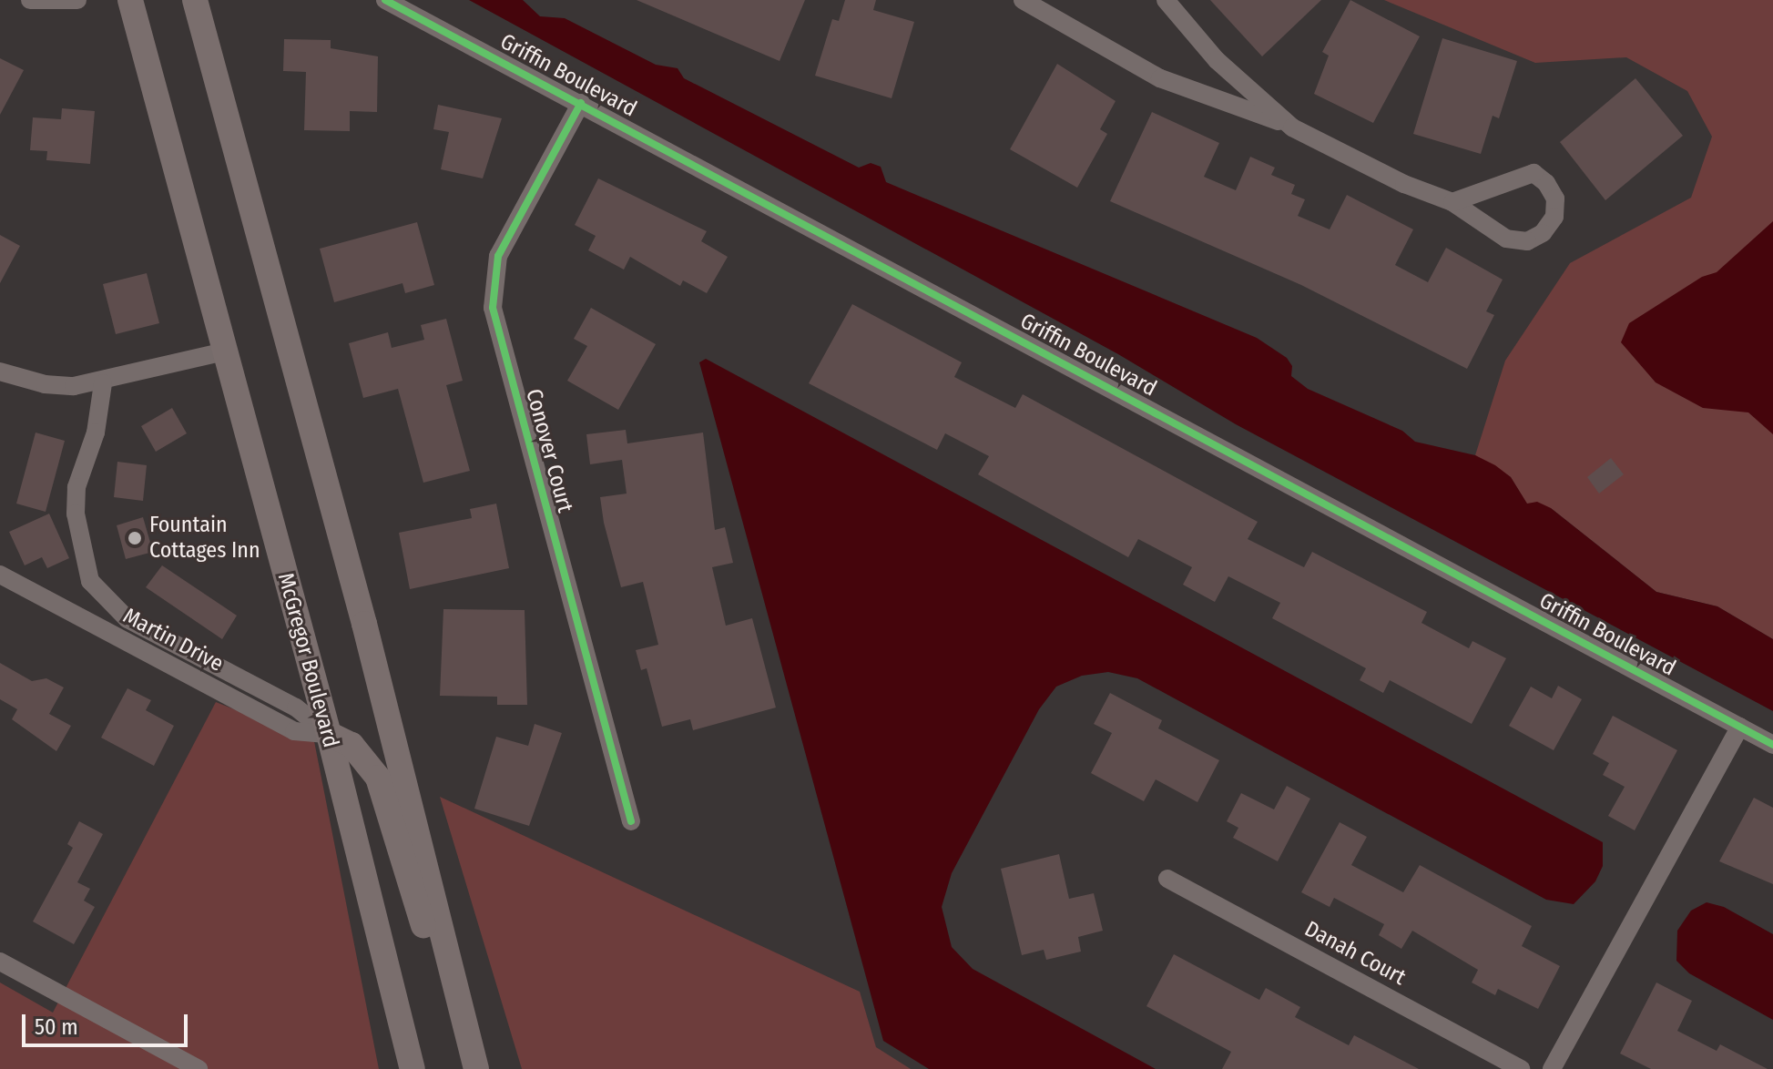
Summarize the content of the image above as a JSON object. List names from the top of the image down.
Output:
{
  "streets": {
    "main road": ["McGregor Boulevard"],
    "street": [
      "Griffin Boulevard",
      "Conover Court",
      "Martin Drive",
      "Danah Court"
    ]
  },
  "crossings": [
    ["Griffin Boulevard", "Conover Court"],
    ["Martin Drive", "McGregor Boulevard"]
  ],
  "places": ["Fountain Cottages Inn"],
  "scale_bar": "50 m"
}
